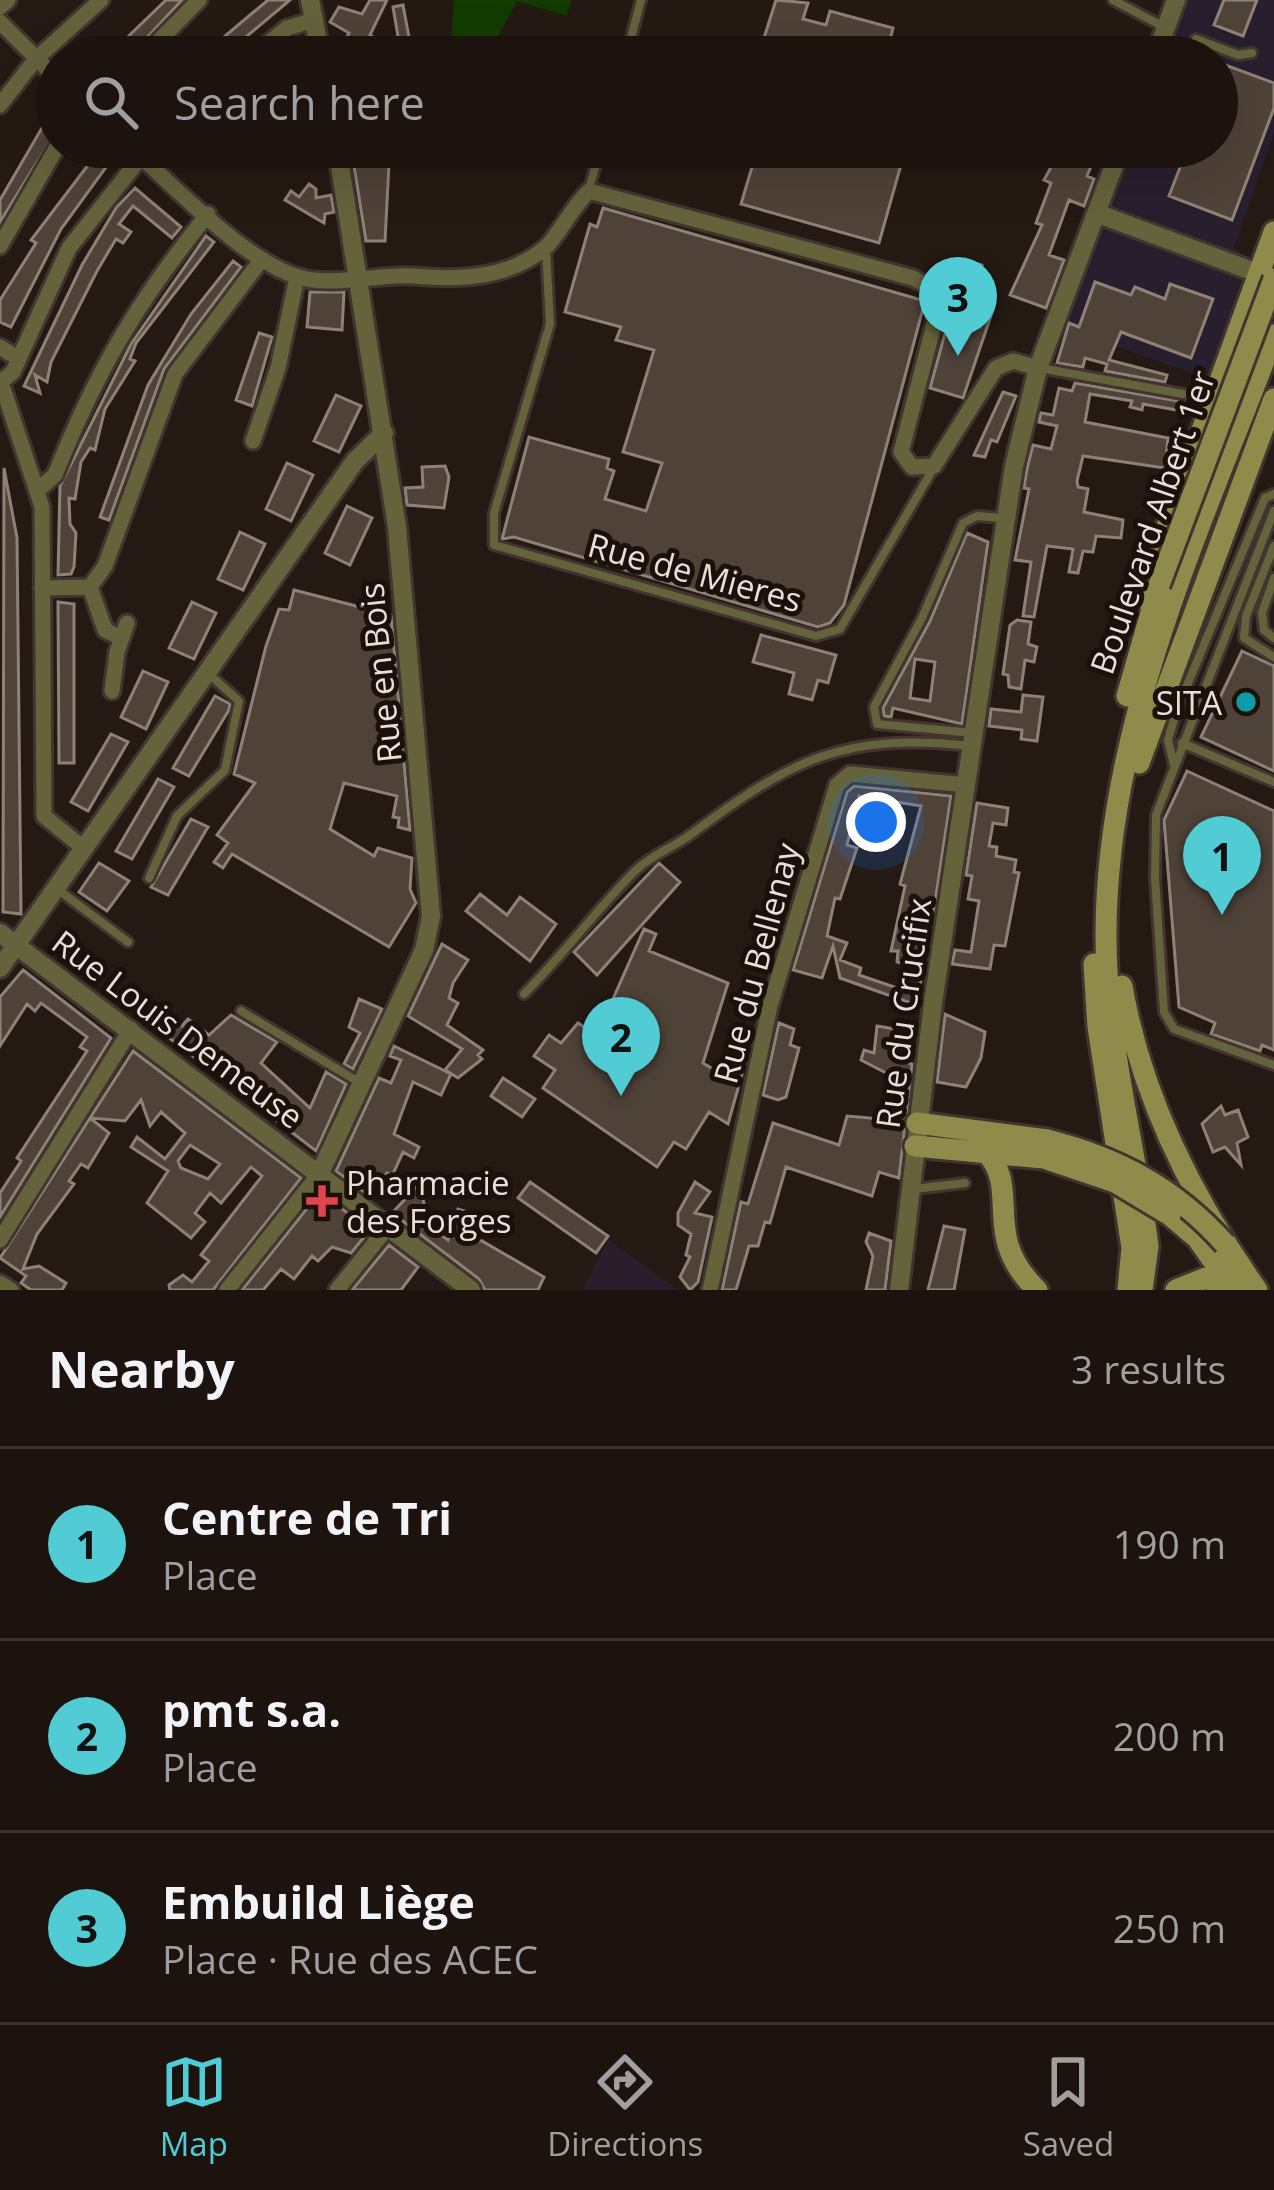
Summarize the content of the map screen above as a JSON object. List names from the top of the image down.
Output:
{
  "streets": {
    "main road": ["Boulevard Albert 1er"],
    "street": [
      "Rue de Mieres",
      "Rue en Bois",
      "Rue du Bellenay",
      "Rue du Crucifix",
      "Rue Louis Demeuse"
    ]
  },
  "crossings": [
    ["Rue de Mieres", "Rue du Crucifix"],
    ["Rue en Bois", "Rue Louis Demeuse"],
    ["Rue du Bellenay", "Rue du Crucifix"]
  ],
  "places": {
    "other": ["SITA"],
    "health": ["Pharmacie des Forges"]
  },
  "page": {
    "search": "Search here",
    "pins": ["3", "1", "2"],
    "heading": ["Nearby", "3 results"],
    "list": [
      {
        "mark": "1",
        "name": "Centre de Tri",
        "note": "Place",
        "value": "190 m"
      },
      {
        "mark": "2",
        "name": "pmt s.a.",
        "note": "Place",
        "value": "200 m"
      },
      {
        "mark": "3",
        "name": "Embuild Liège",
        "note": "Place · Rue des ACEC",
        "value": "250 m"
      }
    ],
    "nav": ["Map", "Directions", "Saved"]
  }
}
